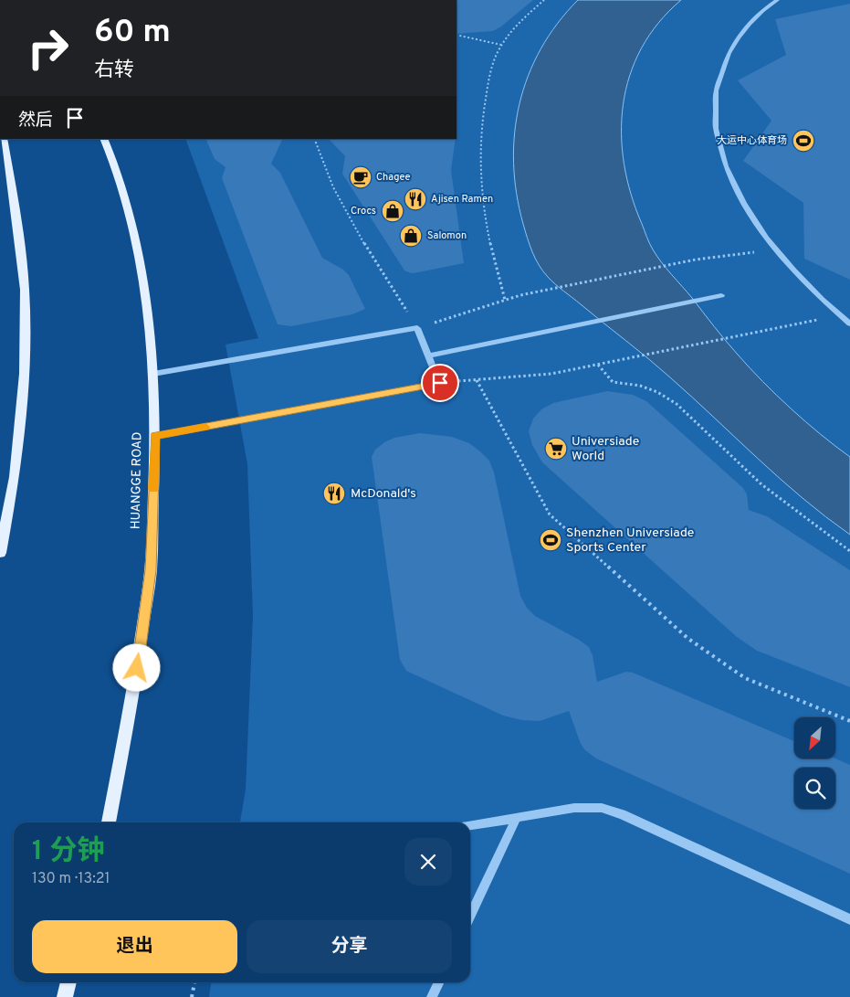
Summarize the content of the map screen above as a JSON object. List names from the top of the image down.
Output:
{
  "streets": {
    "main road": ["HUANGGE ROAD"]
  },
  "places": {
    "sports": ["大运中心体育场", "Shenzhen Universiade Sports Center"],
    "cafe": ["Chagee"],
    "restaurant": ["Ajisen Ramen", "McDonald's"],
    "shop": ["Crocs", "Salomon"],
    "supermarket": ["Universiade World"]
  },
  "north": "bottom left",
  "page": {
    "turn": ["60 m", "右转"],
    "then": "然后",
    "heading": ["1 分钟", "130 m · 13:21"],
    "buttons": ["退出", "分享"]
  }
}
